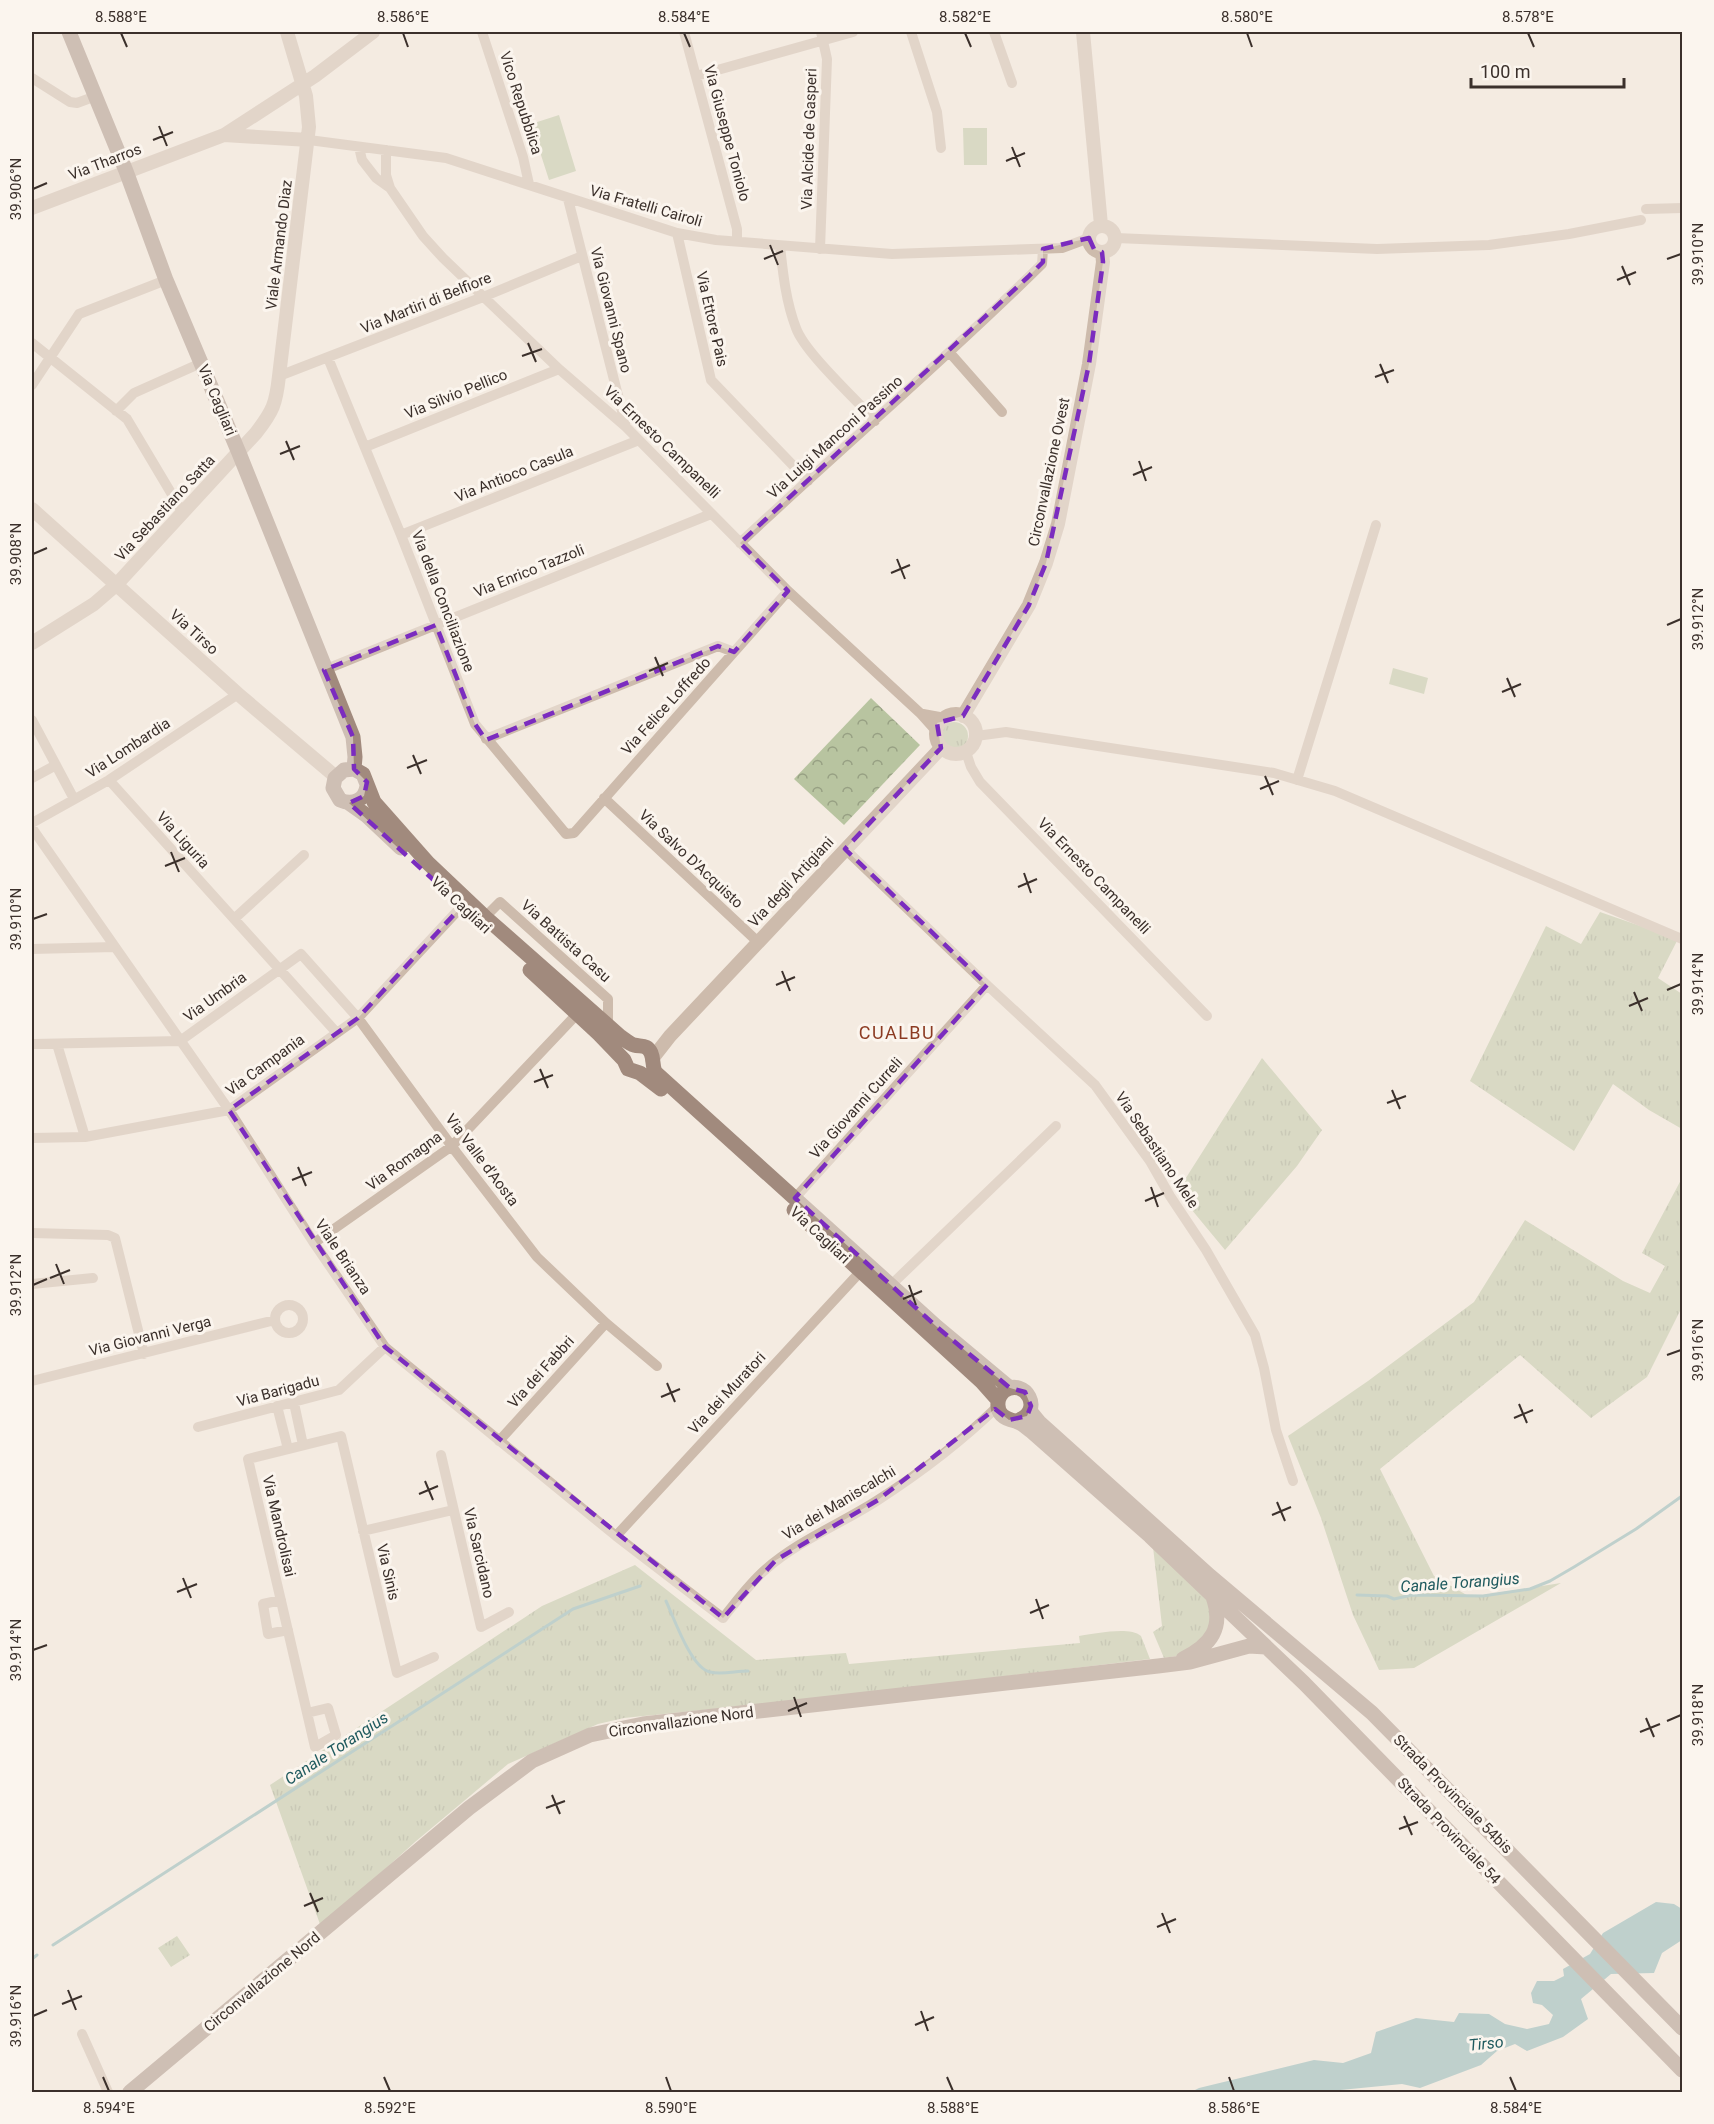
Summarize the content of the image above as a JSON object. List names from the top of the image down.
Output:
{
  "streets": {
    "main road": [
      "Via Cagliari",
      "Circonvallazione Nord",
      "Strada Provinciale 54bis",
      "Strada Provinciale 54"
    ],
    "street": [
      "Vico Repubblica",
      "Via Giuseppe Toniolo",
      "Via Alcide de Gasperi",
      "Via Tharros",
      "Via Fratelli Cairoli",
      "Viale Armando Diaz",
      "Via Martiri di Belfiore",
      "Via Giovanni Spano",
      "Via Ettore Pais",
      "Via Silvio Pellico",
      "Via Luigi Manconi Passino",
      "Via Ernesto Campanelli",
      "Circonvallazione Ovest",
      "Via Antioco Casula",
      "Via Sebastiano Satta",
      "Via Enrico Tazzoli",
      "Via della Conciliazione",
      "Via Tirso",
      "Via Felice Loffredo",
      "Via Lombardia",
      "Via Liguria",
      "Via Salvo D'Acquisto",
      "Via degli Artigiani",
      "Via Battista Casu",
      "Via Umbria",
      "Via Campania",
      "Via Giovanni Curreli",
      "Via Sebastiano Mele",
      "Via Valle d'Aosta",
      "Via Romagna",
      "Viale Brianza",
      "Via Giovanni Verga",
      "Via dei Fabbri",
      "Via Barigadu",
      "Via dei Muratori",
      "Via dei Maniscalchi",
      "Via Mandrolisai",
      "Via Sarcidano",
      "Via Sinis"
    ]
  },
  "crossings": [
    ["Vico Repubblica", "Via Fratelli Cairoli"],
    ["Via Giuseppe Toniolo", "Via Fratelli Cairoli"],
    ["Via Alcide de Gasperi", "Via Fratelli Cairoli"],
    ["Via Tharros", "Via Fratelli Cairoli"],
    ["Via Tharros", "Viale Armando Diaz"],
    ["Via Tharros", "Via Cagliari"],
    ["Via Fratelli Cairoli", "Viale Armando Diaz"],
    ["Via Fratelli Cairoli", "Via Giovanni Spano"],
    ["Via Fratelli Cairoli", "Via Ettore Pais"],
    ["Via Fratelli Cairoli", "Via Luigi Manconi Passino"],
    ["Via Fratelli Cairoli", "Via Ernesto Campanelli"],
    ["Via Fratelli Cairoli", "Circonvallazione Ovest"],
    ["Viale Armando Diaz", "Via Martiri di Belfiore"],
    ["Viale Armando Diaz", "Via Cagliari"],
    ["Viale Armando Diaz", "Via Sebastiano Satta"],
    ["Via Martiri di Belfiore", "Via Giovanni Spano"],
    ["Via Martiri di Belfiore", "Via Ernesto Campanelli"],
    ["Via Martiri di Belfiore", "Via della Conciliazione"],
    ["Via Giovanni Spano", "Via Ernesto Campanelli"],
    ["Via Ettore Pais", "Via Luigi Manconi Passino"],
    ["Via Silvio Pellico", "Via Ernesto Campanelli"],
    ["Via Silvio Pellico", "Via della Conciliazione"],
    ["Via Cagliari", "Via Sebastiano Satta"],
    ["Via Cagliari", "Via Enrico Tazzoli"],
    ["Via Cagliari", "Via Tirso"],
    ["Via Cagliari", "Via degli Artigiani"],
    ["Via Cagliari", "Via Battista Casu"],
    ["Via Cagliari", "Via Campania"],
    ["Via Cagliari", "Via Giovanni Curreli"],
    ["Via Cagliari", "Via Romagna"],
    ["Via Cagliari", "Via dei Muratori"],
    ["Via Cagliari", "Via dei Maniscalchi"],
    ["Via Cagliari", "Circonvallazione Nord"],
    ["Via Cagliari", "Strada Provinciale 54bis"],
    ["Via Cagliari", "Strada Provinciale 54"],
    ["Via Luigi Manconi Passino", "Via Ernesto Campanelli"],
    ["Via Ernesto Campanelli", "Circonvallazione Ovest"],
    ["Via Ernesto Campanelli", "Via Antioco Casula"],
    ["Via Ernesto Campanelli", "Via Enrico Tazzoli"],
    ["Via Ernesto Campanelli", "Via Felice Loffredo"],
    ["Via Ernesto Campanelli", "Via degli Artigiani"],
    ["Circonvallazione Ovest", "Via degli Artigiani"],
    ["Via Antioco Casula", "Via della Conciliazione"],
    ["Via Sebastiano Satta", "Via Tirso"],
    ["Via Enrico Tazzoli", "Via della Conciliazione"],
    ["Via della Conciliazione", "Via Felice Loffredo"],
    ["Via Tirso", "Via Lombardia"],
    ["Via Felice Loffredo", "Via Salvo D'Acquisto"],
    ["Via Lombardia", "Via Liguria"],
    ["Via Liguria", "Via Umbria"],
    ["Via Liguria", "Via Campania"],
    ["Via Salvo D'Acquisto", "Via degli Artigiani"],
    ["Via degli Artigiani", "Via Sebastiano Mele"],
    ["Via Umbria", "Via Valle d'Aosta"],
    ["Via Umbria", "Viale Brianza"],
    ["Via Campania", "Via Valle d'Aosta"],
    ["Via Campania", "Viale Brianza"],
    ["Via Giovanni Curreli", "Via Sebastiano Mele"],
    ["Via Valle d'Aosta", "Via Romagna"],
    ["Via Valle d'Aosta", "Via dei Fabbri"],
    ["Via Romagna", "Viale Brianza"],
    ["Viale Brianza", "Via dei Fabbri"],
    ["Viale Brianza", "Via Barigadu"],
    ["Viale Brianza", "Via dei Muratori"],
    ["Viale Brianza", "Via dei Maniscalchi"],
    ["Circonvallazione Nord", "Strada Provinciale 54bis"],
    ["Circonvallazione Nord", "Strada Provinciale 54"],
    ["Strada Provinciale 54bis", "Strada Provinciale 54"]
  ],
  "districts": ["CUALBU"],
  "water": ["Canale Torangius", "Tirso"],
  "scale_bar": "100 m",
  "coordinates": [
    "8.588°E",
    "8.586°E",
    "8.584°E",
    "8.582°E",
    "8.580°E",
    "8.578°E",
    "39.906°N",
    "39.910°N",
    "39.908°N",
    "39.912°N",
    "39.914°N",
    "39.916°N",
    "39.918°N",
    "8.594°E",
    "8.592°E",
    "8.590°E"
  ]
}
